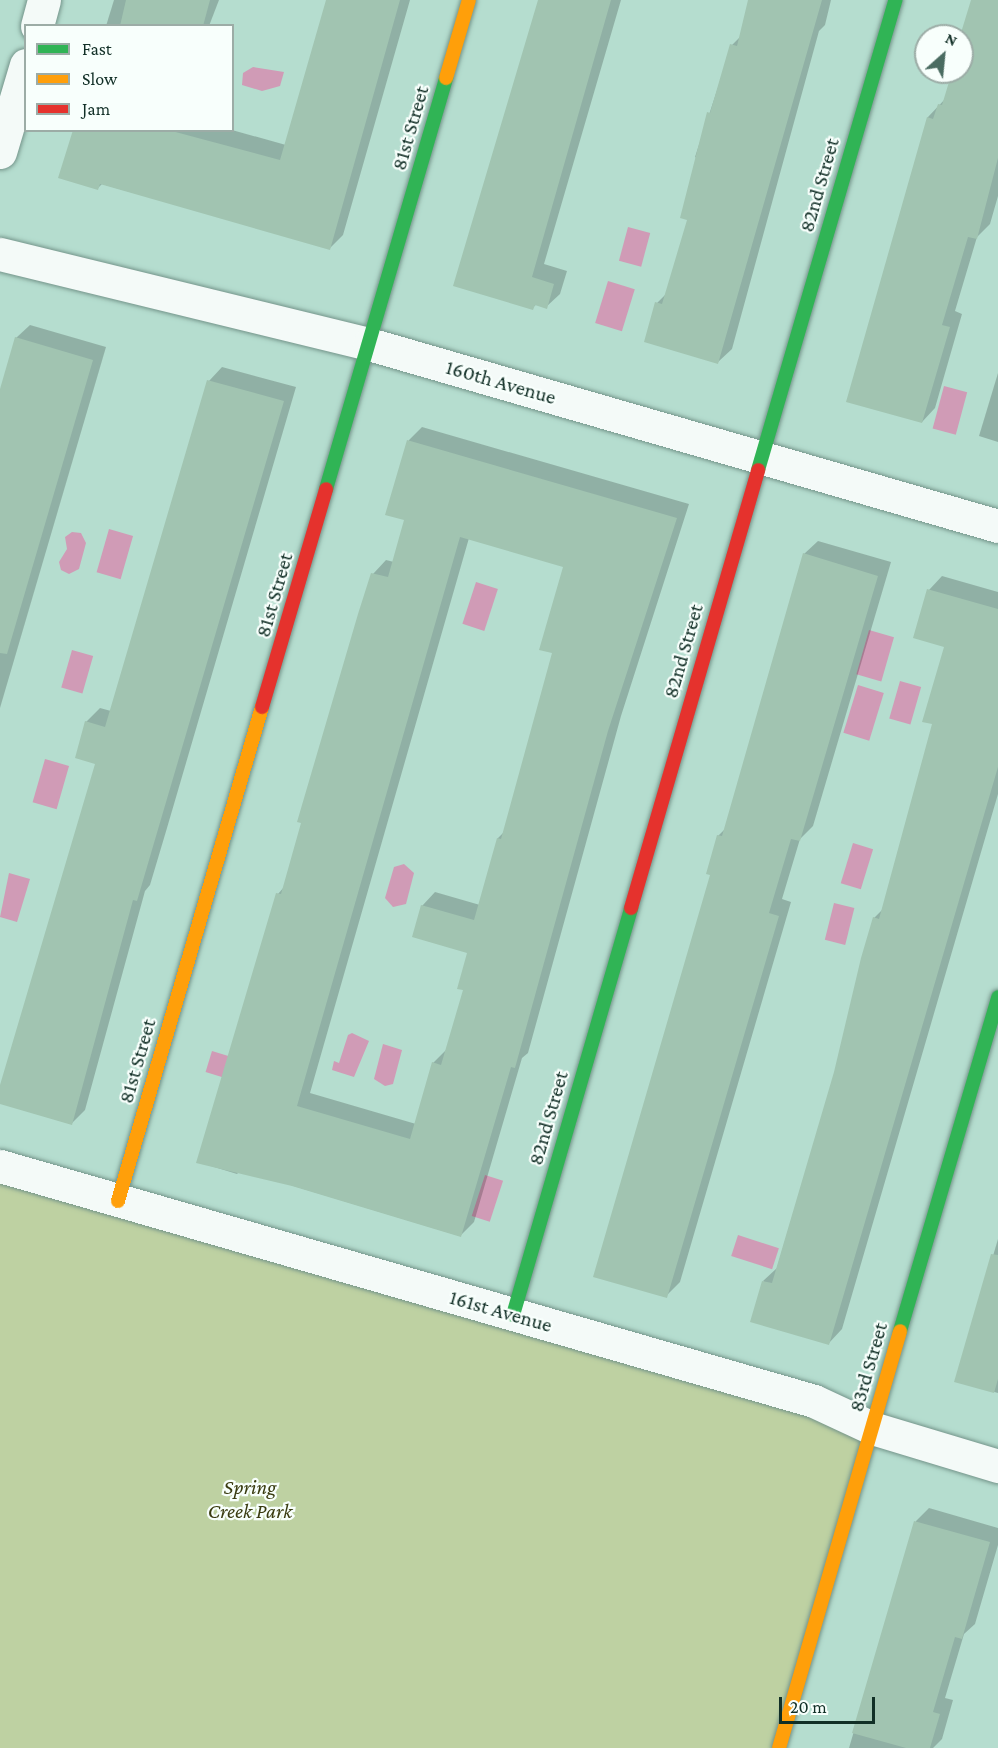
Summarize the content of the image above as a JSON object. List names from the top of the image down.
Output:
{
  "streets": {
    "street": [
      "81st Street",
      "82nd Street",
      "160th Avenue",
      "161st Avenue",
      "83rd Street"
    ]
  },
  "crossings": [
    ["81st Street", "160th Avenue"],
    ["81st Street", "161st Avenue"],
    ["82nd Street", "160th Avenue"],
    ["82nd Street", "161st Avenue"],
    ["161st Avenue", "83rd Street"]
  ],
  "parks": ["Spring Creek Park"],
  "legend": ["Fast", "Slow", "Jam"],
  "scale_bar": "20 m",
  "north": "top right"
}
